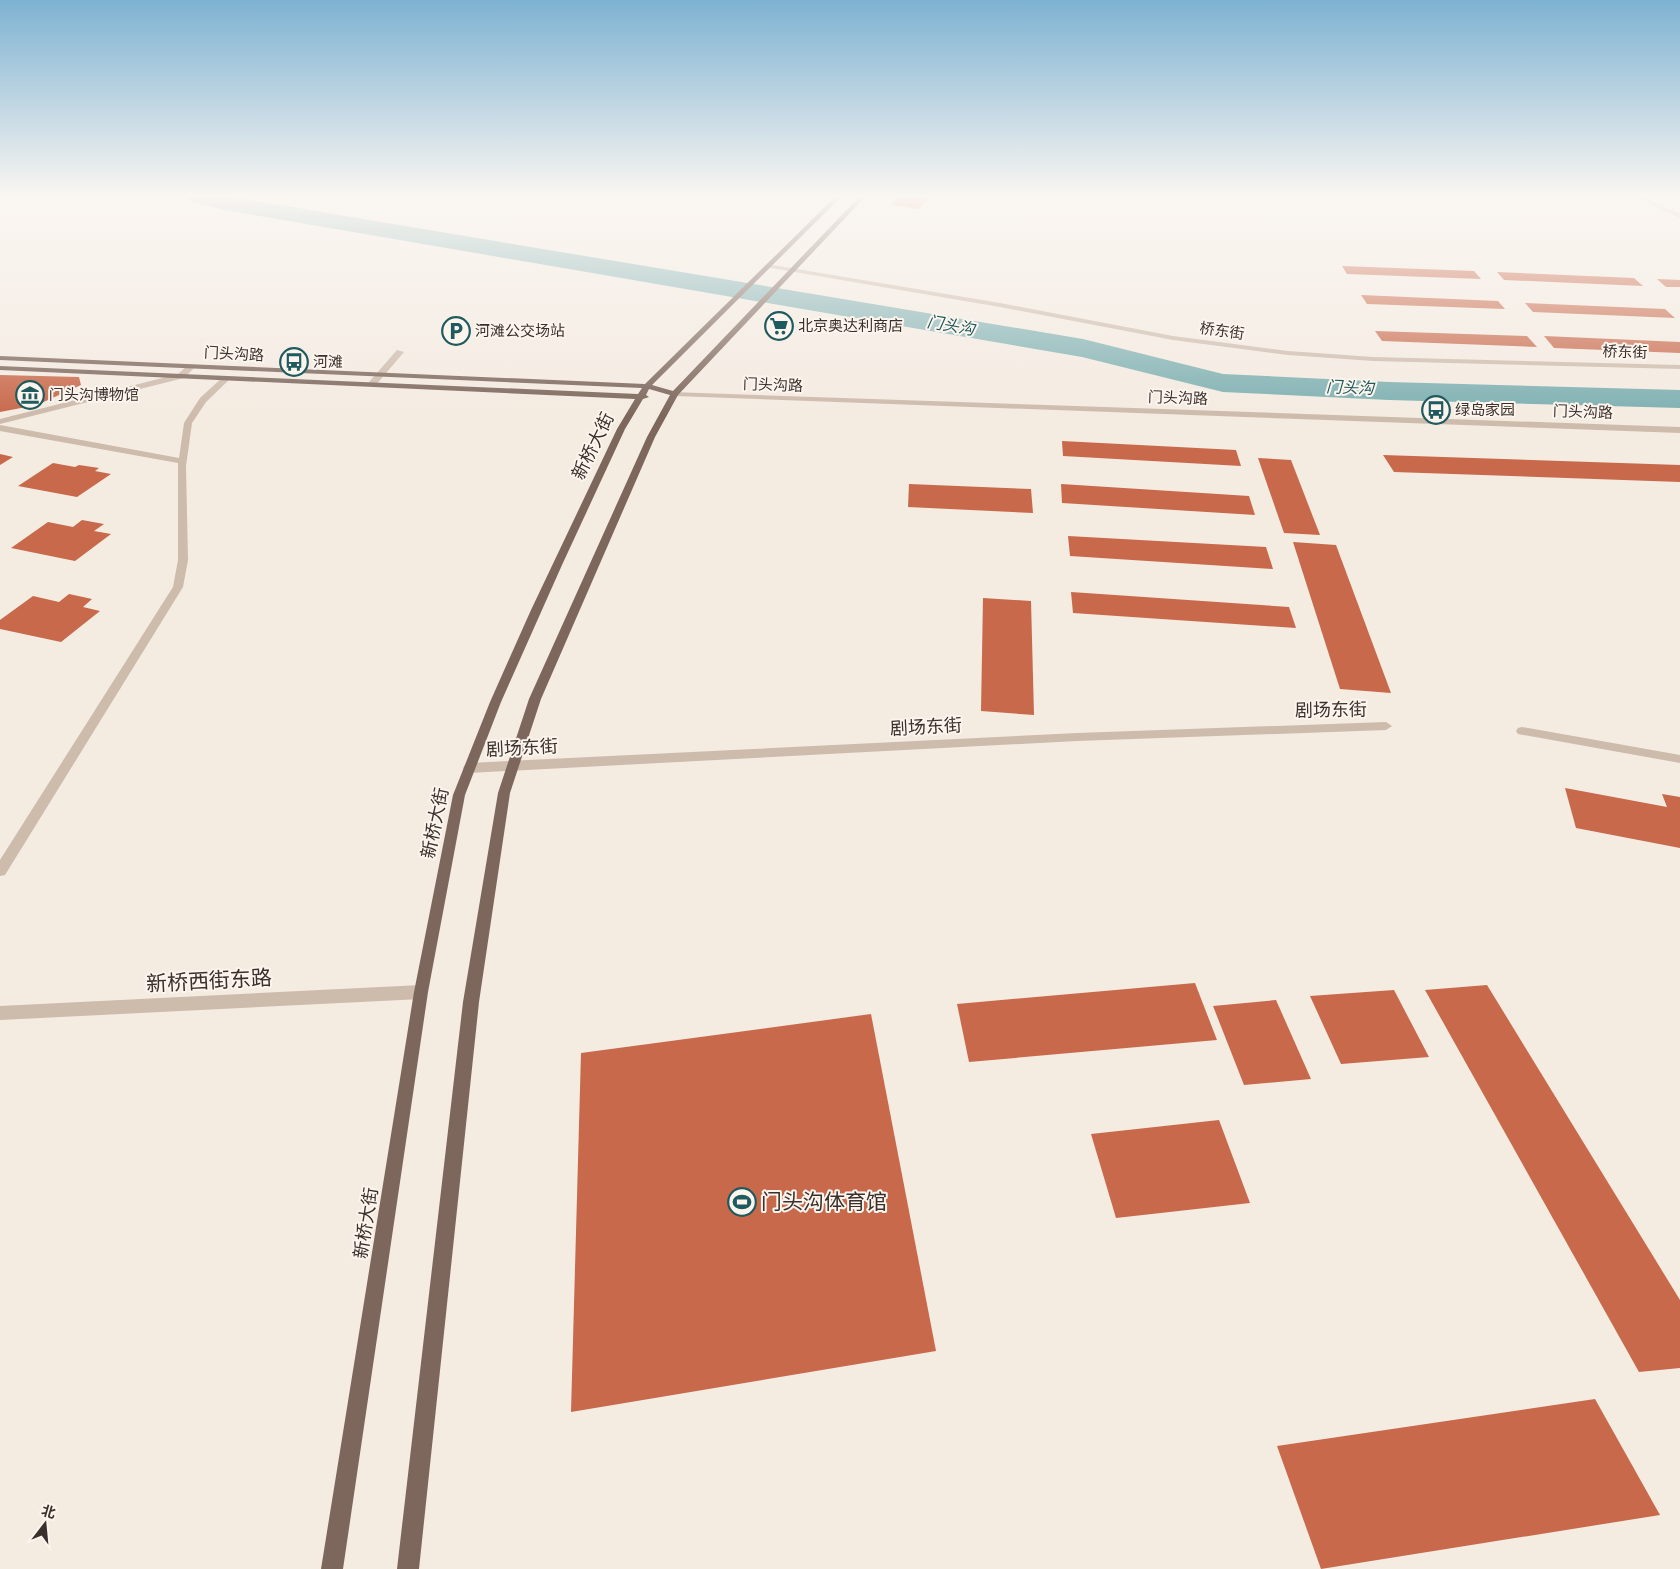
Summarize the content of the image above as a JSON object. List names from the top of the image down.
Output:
{
  "streets": {
    "main road": ["门头沟路", "新桥大街"],
    "street": ["桥东街", "剧场东街", "新桥西街东路"]
  },
  "crossings": [
    ["门头沟路", "新桥大街"],
    ["新桥大街", "剧场东街"],
    ["新桥大街", "新桥西街东路"]
  ],
  "water": ["门头沟"],
  "places": {
    "supermarket": ["北京奥达利商店"],
    "parking": ["河滩公交场站"],
    "bus stop": ["河滩", "绿岛家园"],
    "museum": ["门头沟博物馆"],
    "sports": ["门头沟体育馆"]
  },
  "north": "top"
}
